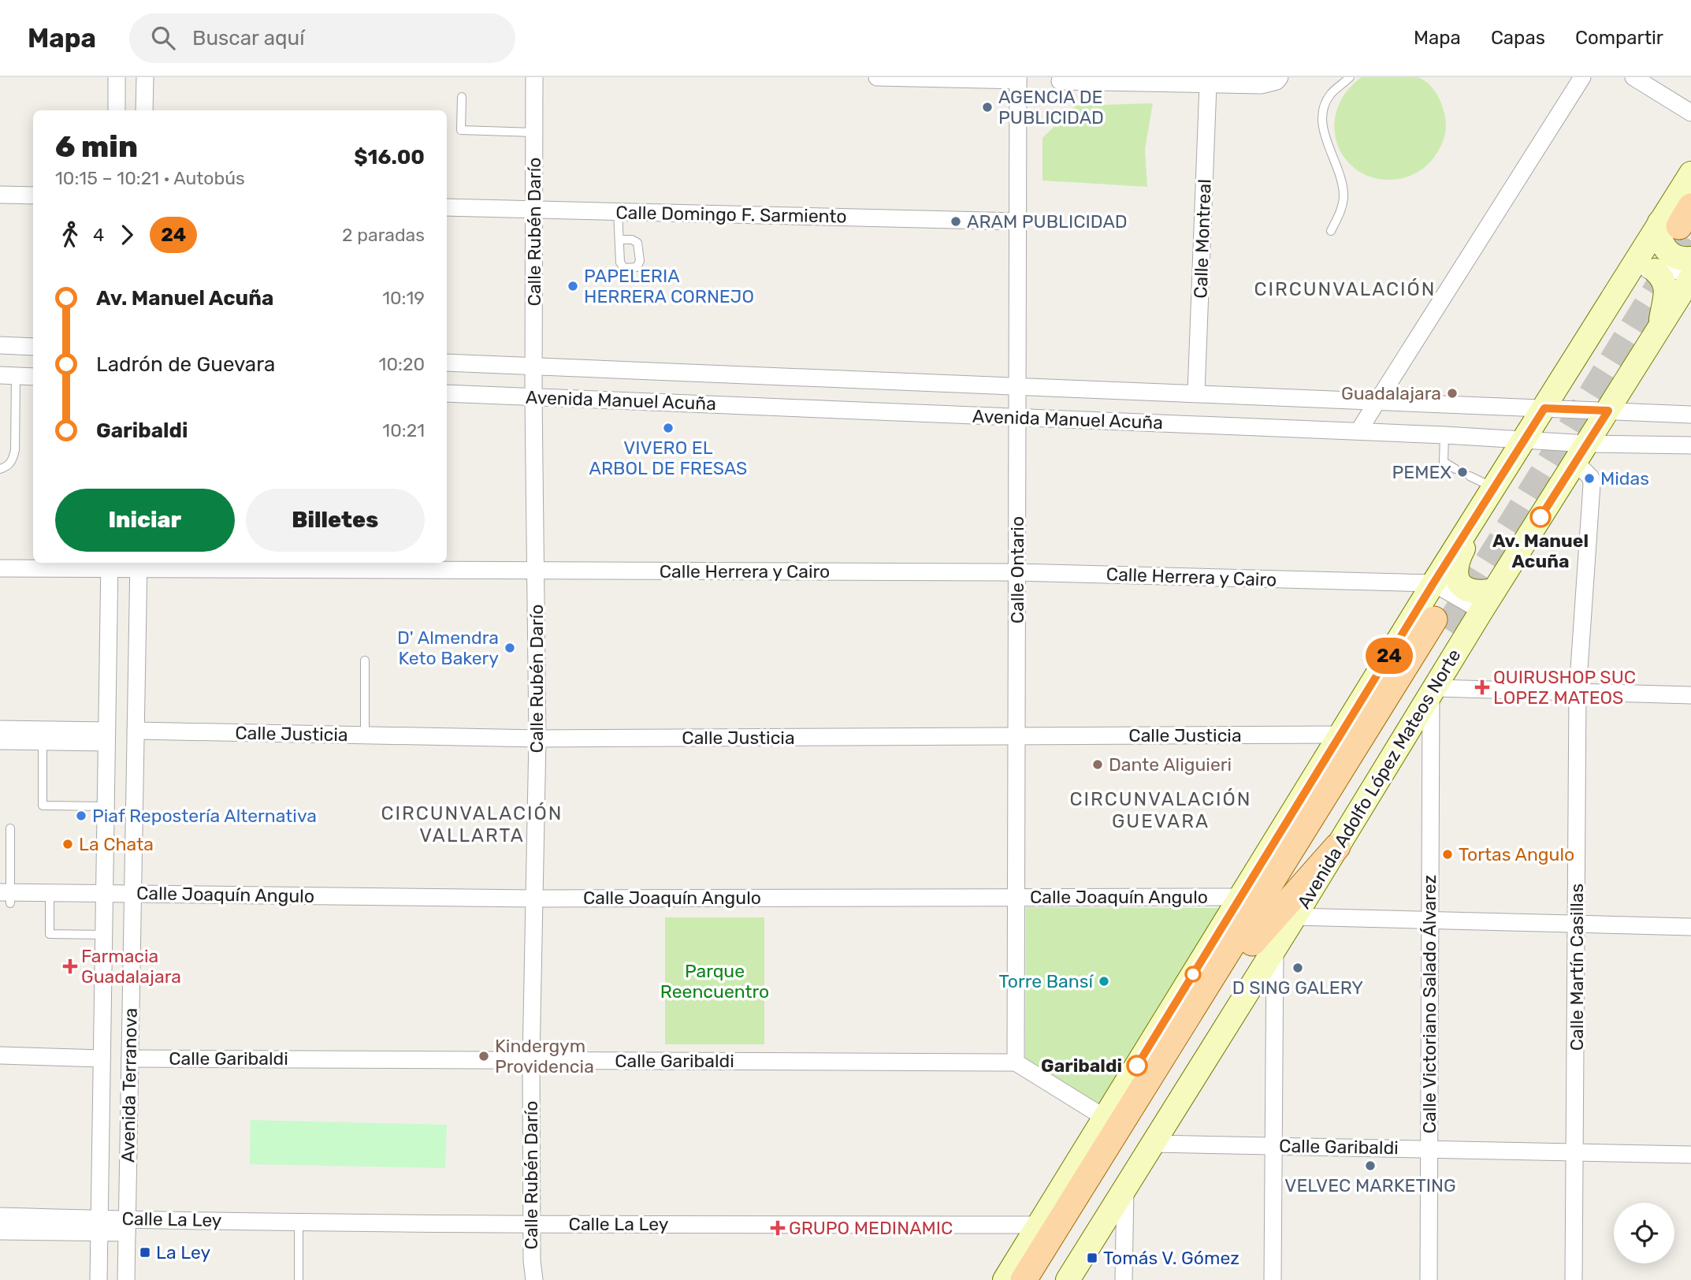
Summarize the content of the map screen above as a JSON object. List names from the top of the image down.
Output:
{
  "streets": {
    "main road": ["Avenida Adolfo López Mateos Norte"],
    "street": [
      "Calle Domingo F. Sarmiento",
      "Calle Rubén Darío",
      "Calle Montreal",
      "Avenida Manuel Acuña",
      "Calle Ontario",
      "Calle Herrera y Cairo",
      "Calle Justicia",
      "Calle Joaquín Angulo",
      "Calle Martín Casillas",
      "Calle Victoriano Salado Álvarez",
      "Calle Garibaldi",
      "Avenida Terranova",
      "Calle La Ley"
    ]
  },
  "crossings": [
    ["Calle Domingo F. Sarmiento", "Calle Rubén Darío"],
    ["Calle Domingo F. Sarmiento", "Calle Ontario"],
    ["Calle Rubén Darío", "Avenida Manuel Acuña"],
    ["Calle Rubén Darío", "Calle Herrera y Cairo"],
    ["Calle Rubén Darío", "Calle Justicia"],
    ["Calle Rubén Darío", "Calle Joaquín Angulo"],
    ["Calle Rubén Darío", "Calle Garibaldi"],
    ["Calle Rubén Darío", "Calle La Ley"],
    ["Calle Montreal", "Avenida Manuel Acuña"],
    ["Avenida Manuel Acuña", "Calle Ontario"],
    ["Avenida Manuel Acuña", "Avenida Adolfo López Mateos Norte"],
    ["Avenida Manuel Acuña", "Calle Martín Casillas"],
    ["Calle Ontario", "Calle Herrera y Cairo"],
    ["Calle Ontario", "Calle Justicia"],
    ["Calle Ontario", "Calle Joaquín Angulo"],
    ["Calle Ontario", "Calle Garibaldi"],
    ["Calle Herrera y Cairo", "Avenida Adolfo López Mateos Norte"],
    ["Calle Herrera y Cairo", "Avenida Terranova"],
    ["Calle Justicia", "Avenida Terranova"],
    ["Avenida Adolfo López Mateos Norte", "Calle Martín Casillas"],
    ["Avenida Adolfo López Mateos Norte", "Calle Victoriano Salado Álvarez"],
    ["Avenida Adolfo López Mateos Norte", "Calle Garibaldi"],
    ["Calle Joaquín Angulo", "Avenida Terranova"],
    ["Calle Martín Casillas", "Calle Garibaldi"],
    ["Calle Victoriano Salado Álvarez", "Calle Garibaldi"],
    ["Calle Garibaldi", "Avenida Terranova"],
    ["Avenida Terranova", "Calle La Ley"]
  ],
  "districts": ["CIRCUNVALACIÓN", "CIRCUNVALACIÓN GUEVARA", "CIRCUNVALACIÓN VALLARTA"],
  "parks": ["Parque Reencuentro"],
  "places": {
    "other": [
      "AGENCIA DE PUBLICIDAD",
      "ARAM PUBLICIDAD",
      "PAPELERIA HERRERA CORNEJO",
      "Guadalajara",
      "VIVERO EL ARBOL DE FRESAS",
      "PEMEX",
      "Midas",
      "Av. Manuel Acuña",
      "D' Almendra Keto Bakery",
      "Dante Aliguieri",
      "Piaf Repostería Alternativa",
      "La Chata",
      "Tortas Angulo",
      "D SING GALERY",
      "Torre Bansí",
      "Kindergym Providencia",
      "Garibaldi",
      "VELVEC MARKETING"
    ],
    "health": ["QUIRUSHOP SUC LOPEZ MATEOS", "Farmacia Guadalajara", "GRUPO MEDINAMIC"],
    "transit": ["La Ley", "Tomás V. Gómez"]
  },
  "lines": ["bus line 24"],
  "page": {
    "header": "Mapa",
    "search": "Buscar aquí",
    "nav": ["Mapa", "Capas", "Compartir"],
    "on_map": "24",
    "heading": ["6 min", "10:15 – 10:21 · Autobús", "$16.00"],
    "legs": ["4", "24", "2 paradas"],
    "list": [
      {
        "name": "Av. Manuel Acuña",
        "value": "10:19"
      },
      {
        "name": "Ladrón de Guevara",
        "value": "10:20"
      },
      {
        "name": "Garibaldi",
        "value": "10:21"
      }
    ],
    "buttons": ["Iniciar", "Billetes"]
  }
}
